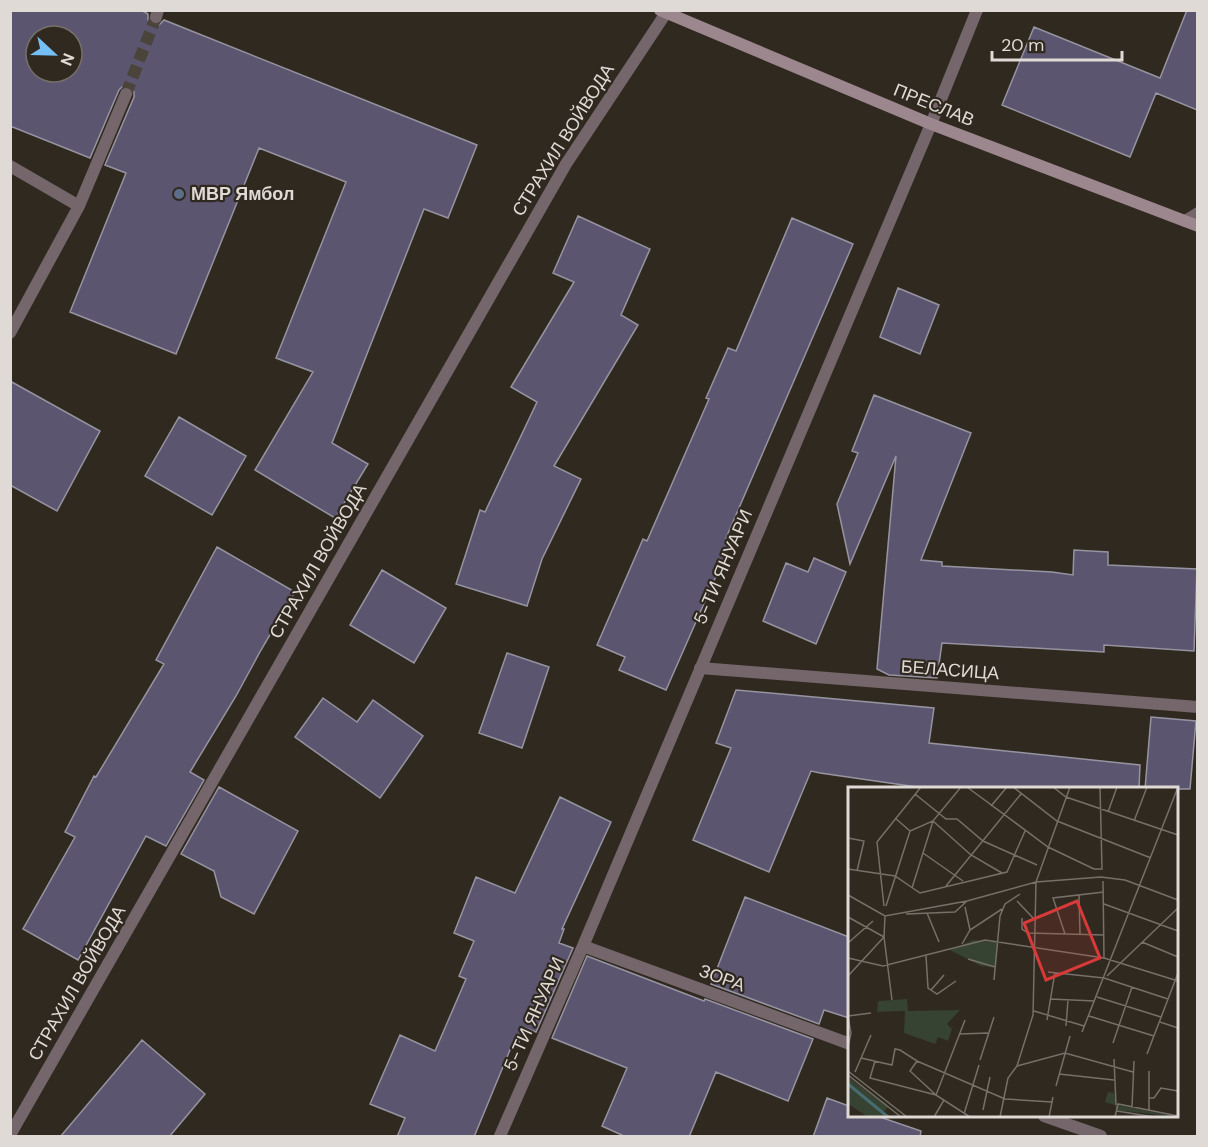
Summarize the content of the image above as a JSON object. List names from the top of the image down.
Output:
{
  "streets": {
    "street": [
      "ПРЕСЛАВ",
      "СТРАХИЛ ВОЙВОДА",
      "5-ТИ ЯНУАРИ",
      "БЕЛАСИЦА",
      "ЗОРА"
    ]
  },
  "crossings": [
    ["ПРЕСЛАВ", "СТРАХИЛ ВОЙВОДА"],
    ["ПРЕСЛАВ", "5-ТИ ЯНУАРИ"],
    ["5-ТИ ЯНУАРИ", "БЕЛАСИЦА"],
    ["5-ТИ ЯНУАРИ", "ЗОРА"]
  ],
  "places": ["МВР Ямбол"],
  "scale_bar": "20 m",
  "north": "right"
}
